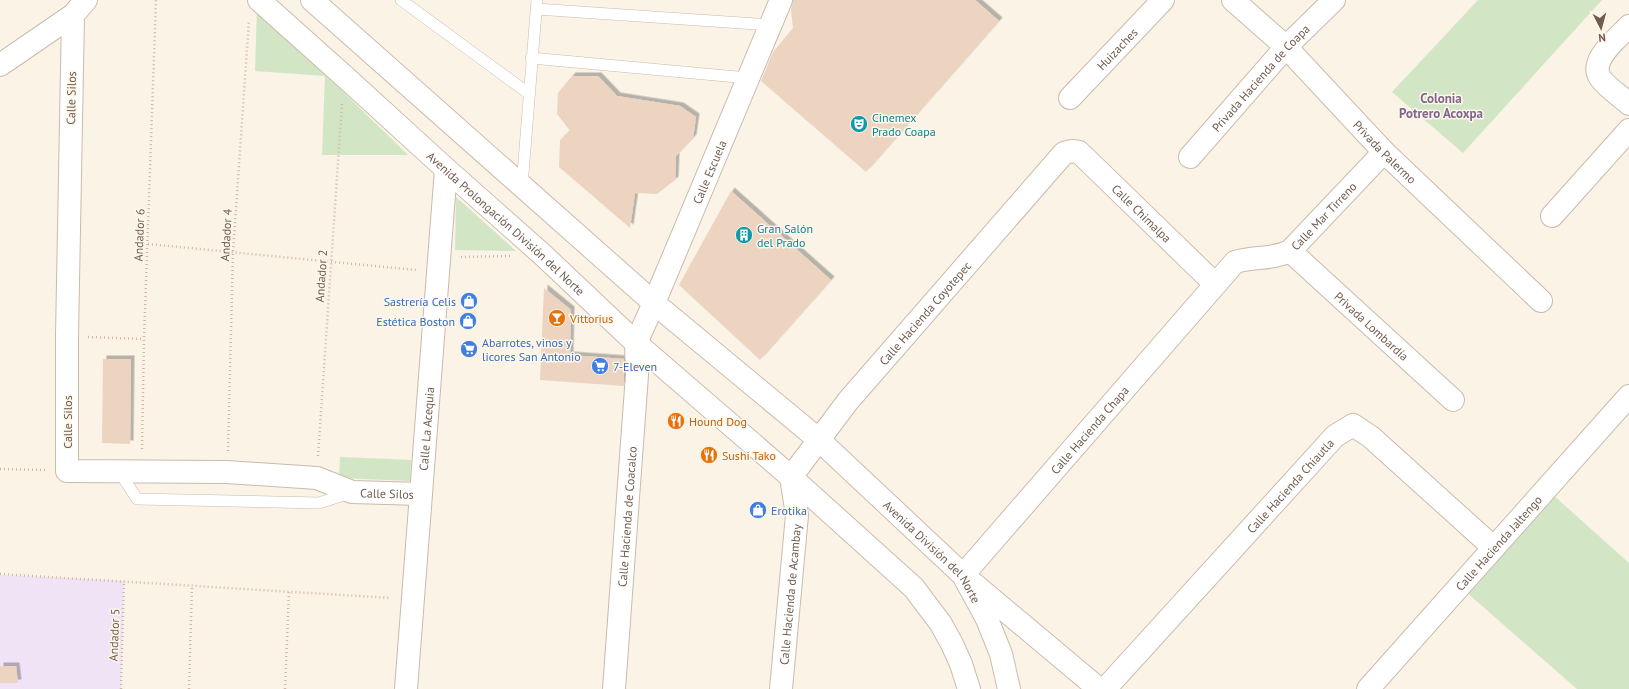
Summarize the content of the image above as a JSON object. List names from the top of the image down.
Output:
{
  "streets": {
    "street": [
      "Huizaches",
      "Privada Hacienda de Coapa",
      "Calle Silos",
      "Privada Palermo",
      "Calle Escuela",
      "Calle Chimalpa",
      "Calle Mar Tirreno",
      "Avenida Prolongación División del Norte",
      "Calle Hacienda Coyotepec",
      "Privada Lombardía",
      "Calle La Acequia",
      "Calle Hacienda Chapa",
      "Calle Hacienda Chiautla",
      "Calle Hacienda de Coacalco",
      "Calle Hacienda Jaltengo",
      "Avenida División del Norte",
      "Calle Hacienda de Acambay"
    ],
    "path": [
      "Andador 6",
      "Andador 4",
      "Andador 2",
      "Andador 5"
    ]
  },
  "crossings": [
    ["Privada Hacienda de Coapa", "Privada Palermo"],
    ["Calle Silos", "Andador 6"],
    ["Calle Silos", "Andador 4"],
    ["Calle Silos", "Andador 2"],
    ["Calle Silos", "Calle La Acequia"],
    ["Privada Palermo", "Calle Mar Tirreno"],
    ["Calle Escuela", "Avenida Prolongación División del Norte"],
    ["Calle Escuela", "Calle Hacienda de Coacalco"],
    ["Calle Chimalpa", "Calle Mar Tirreno"],
    ["Calle Chimalpa", "Calle Hacienda Coyotepec"],
    ["Calle Chimalpa", "Calle Hacienda Chapa"],
    ["Calle Mar Tirreno", "Privada Lombardía"],
    ["Calle Mar Tirreno", "Calle Hacienda Chapa"],
    ["Avenida Prolongación División del Norte", "Andador 4"],
    ["Avenida Prolongación División del Norte", "Andador 2"],
    ["Avenida Prolongación División del Norte", "Calle Hacienda Coyotepec"],
    ["Avenida Prolongación División del Norte", "Calle La Acequia"],
    ["Avenida Prolongación División del Norte", "Calle Hacienda de Coacalco"],
    ["Avenida Prolongación División del Norte", "Calle Hacienda de Acambay"],
    ["Calle Hacienda Coyotepec", "Avenida División del Norte"],
    ["Calle Hacienda Coyotepec", "Calle Hacienda de Acambay"],
    ["Calle Hacienda Chapa", "Avenida División del Norte"],
    ["Calle Hacienda Chiautla", "Calle Hacienda Jaltengo"]
  ],
  "districts": ["Colonia Potrero Acoxpa"],
  "places": {
    "theatre": ["Cinemex Prado Coapa"],
    "building": ["Gran Salón del Prado"],
    "shop": ["Sastrería Celis", "Estética Boston", "Erotika"],
    "bar": ["Vittorius"],
    "supermarket": ["Abarrotes, vinos y licores San Antonio", "7-Eleven"],
    "restaurant": ["Hound Dog", "Sushi Tako"]
  },
  "north": "bottom"
}
